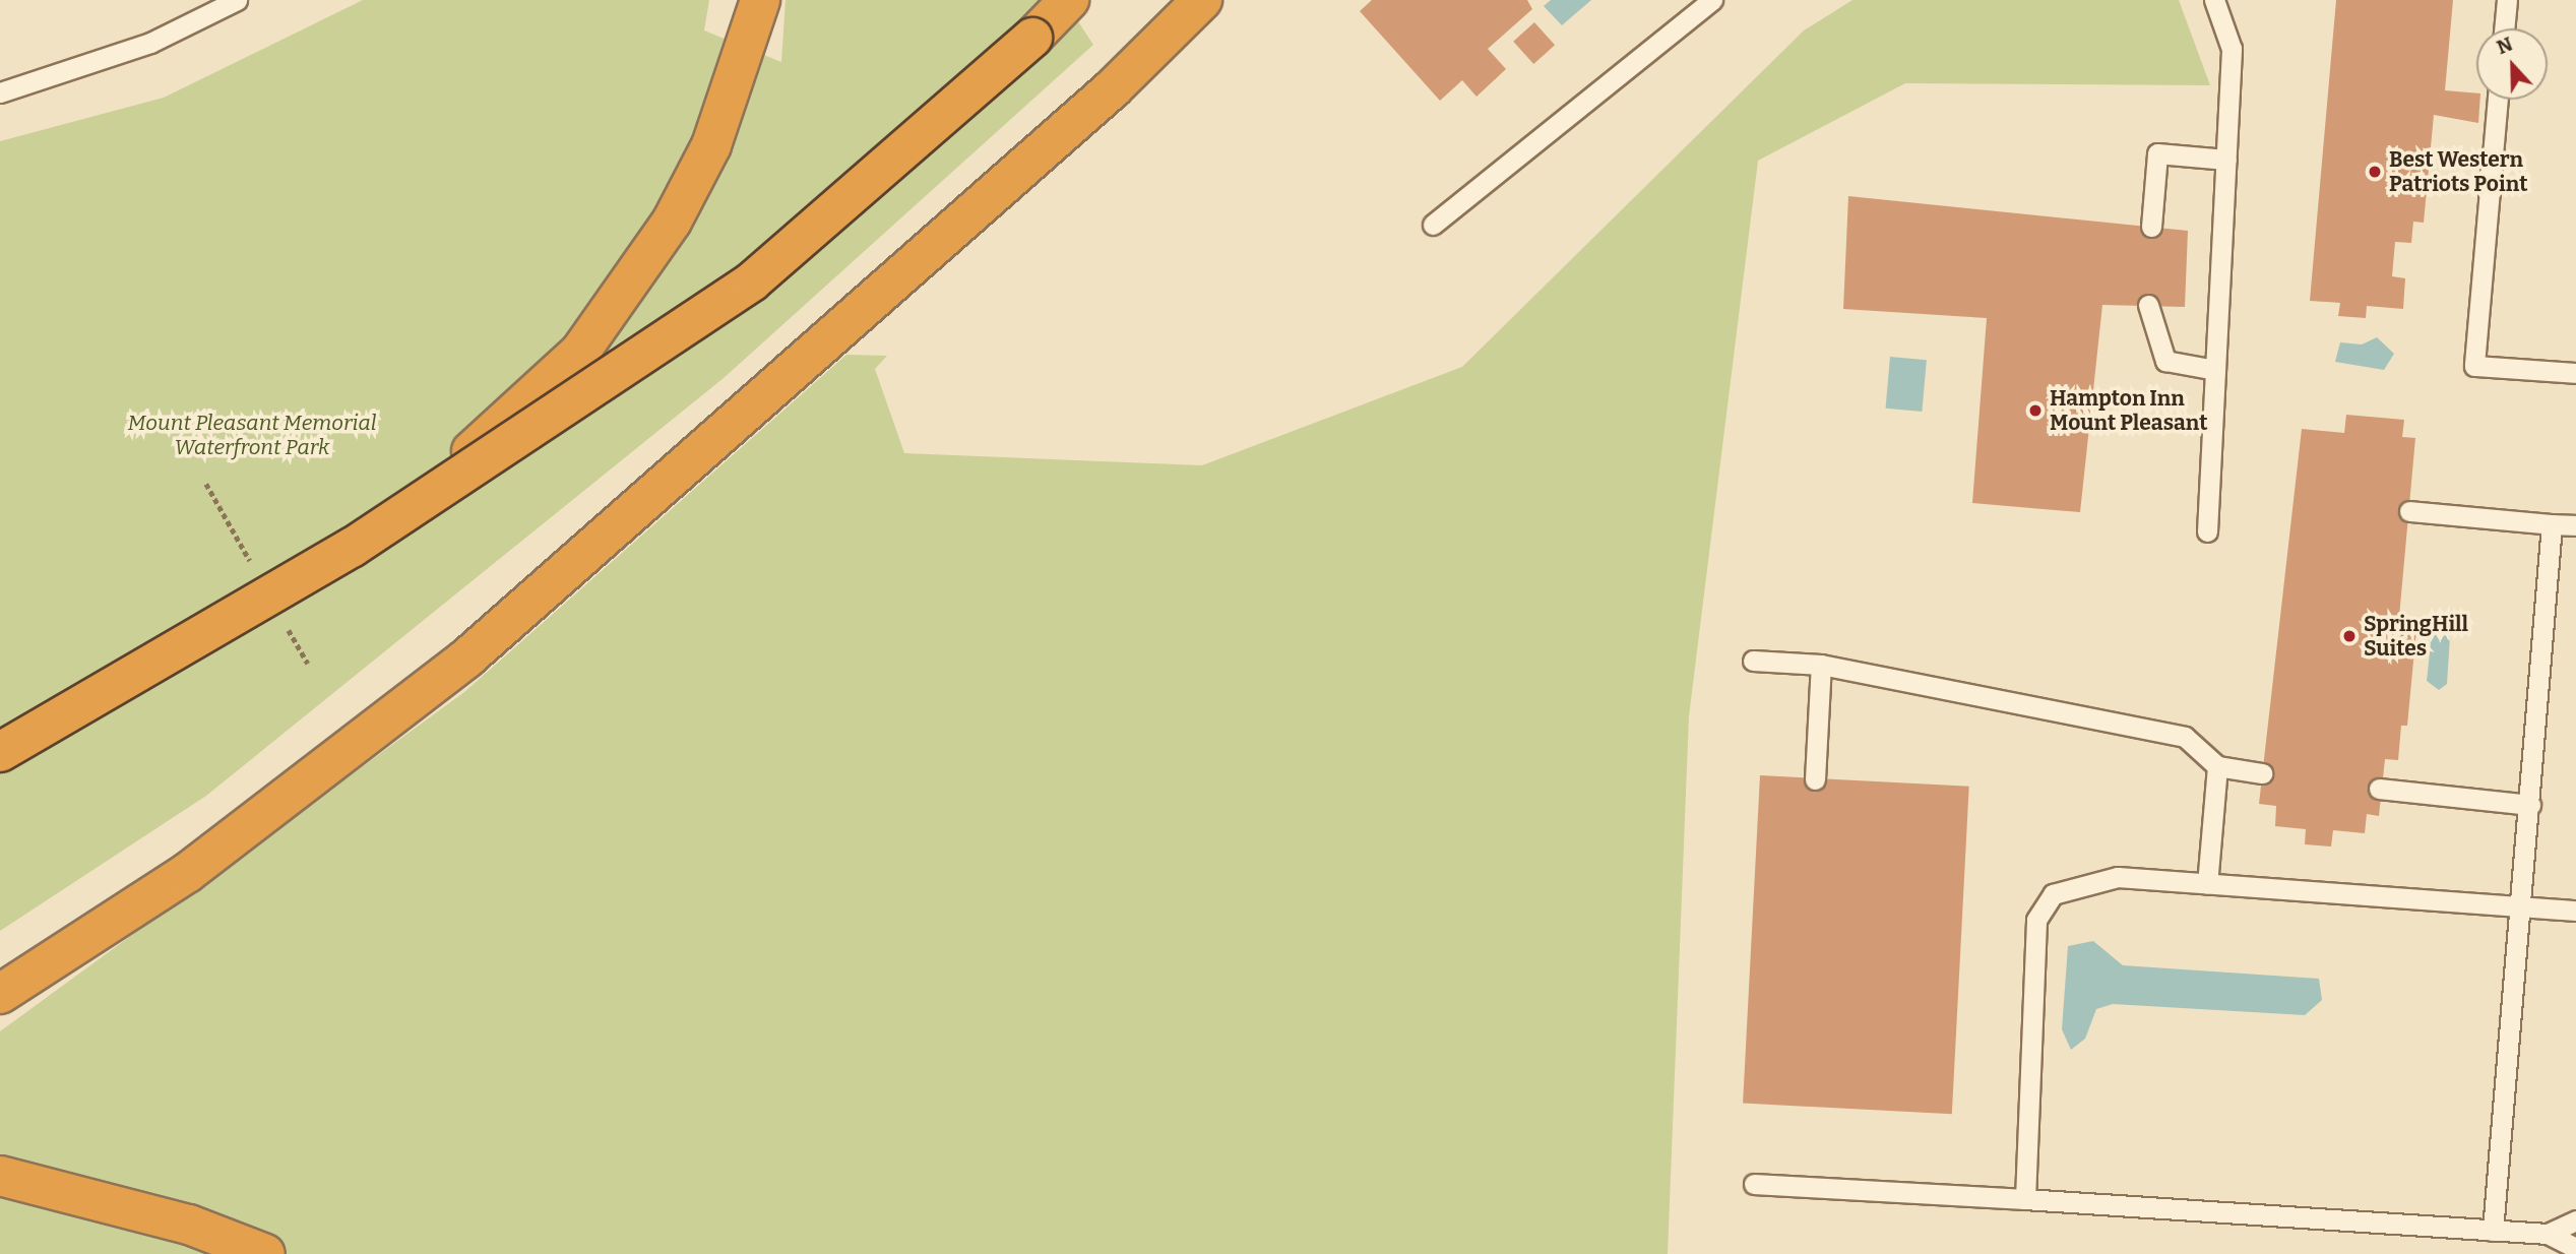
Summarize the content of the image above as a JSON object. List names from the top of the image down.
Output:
{
  "parks": ["Mount Pleasant Memorial Waterfront Park"],
  "places": ["Best Western Patriots Point", "Hampton Inn Mount Pleasant", "SpringHill Suites"],
  "north": "top"
}
